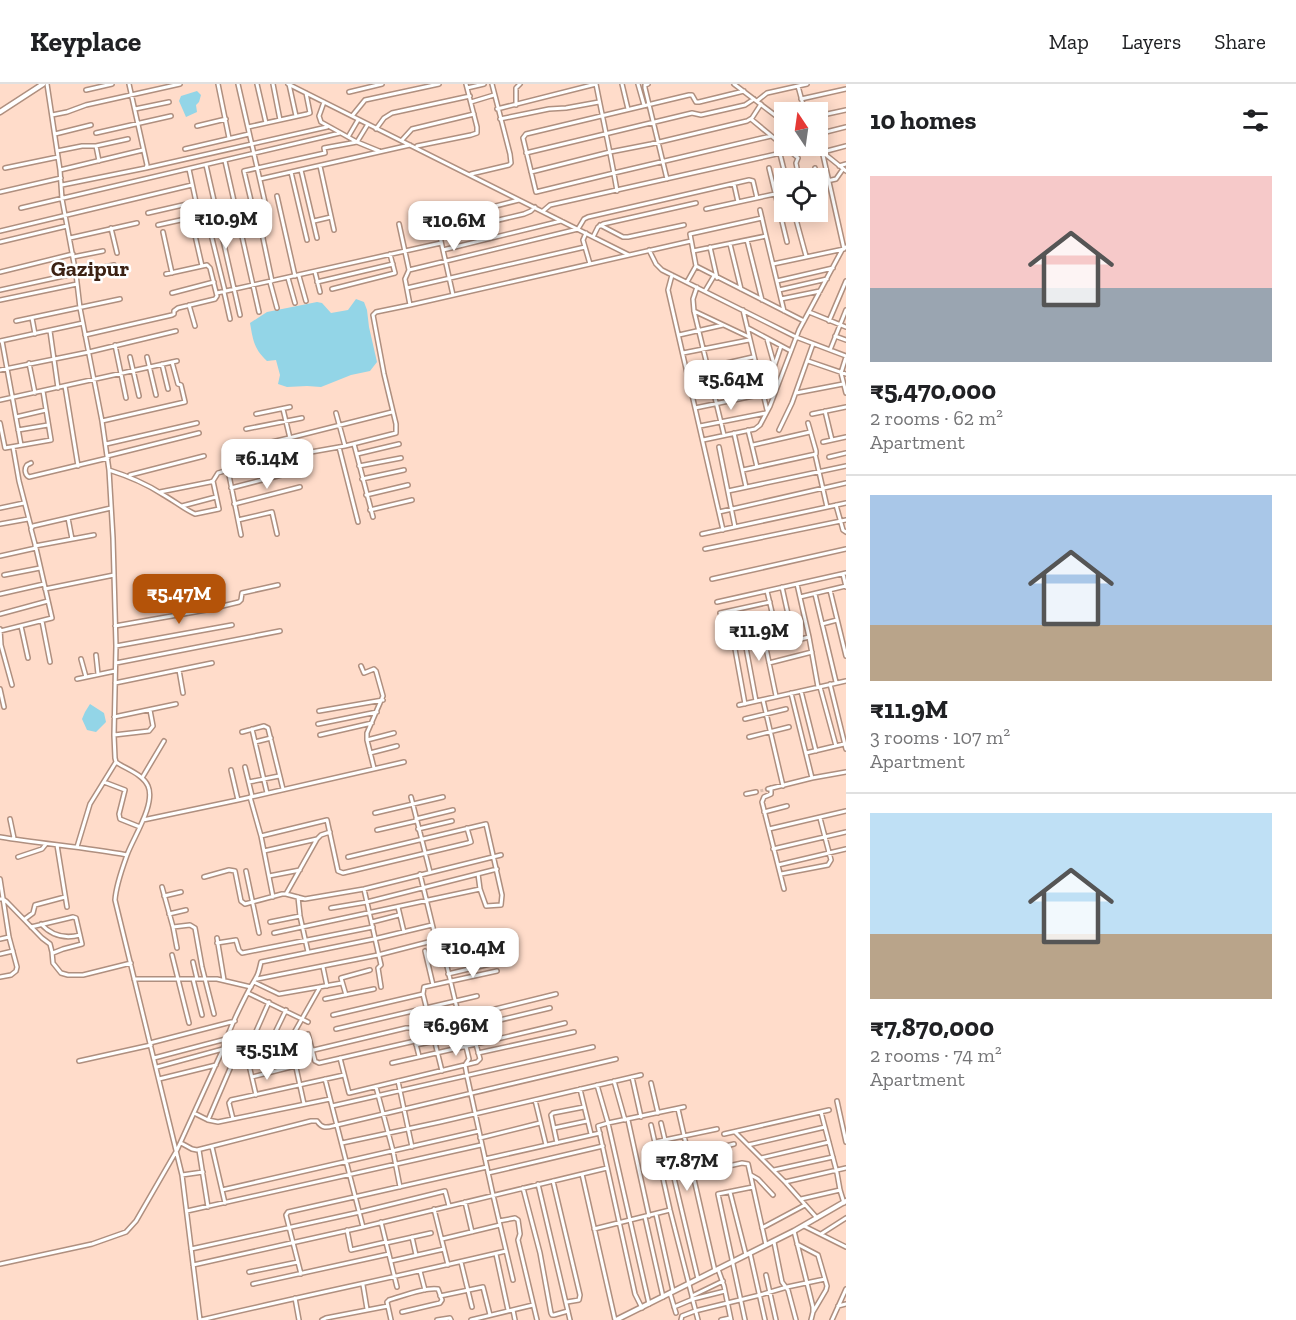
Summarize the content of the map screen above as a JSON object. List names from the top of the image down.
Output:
{
  "districts": ["Gazipur"],
  "north": "top",
  "page": {
    "header": "Keyplace",
    "nav": ["Map", "Layers", "Share"],
    "heading": "10 homes",
    "list": [
      {
        "name": "₹5,470,000",
        "note": "2 rooms · 62 m² · Apartment"
      },
      {
        "name": "₹11.9M",
        "note": "3 rooms · 107 m² · Apartment"
      },
      {
        "name": "₹7,870,000",
        "note": "2 rooms · 74 m² · Apartment"
      }
    ],
    "price": [
      "₹10.9M",
      "₹10.6M",
      "₹5.64M",
      "₹6.14M",
      "₹5.47M",
      "₹11.9M",
      "₹10.4M",
      "₹6.96M",
      "₹5.51M",
      "₹7.87M"
    ]
  }
}
